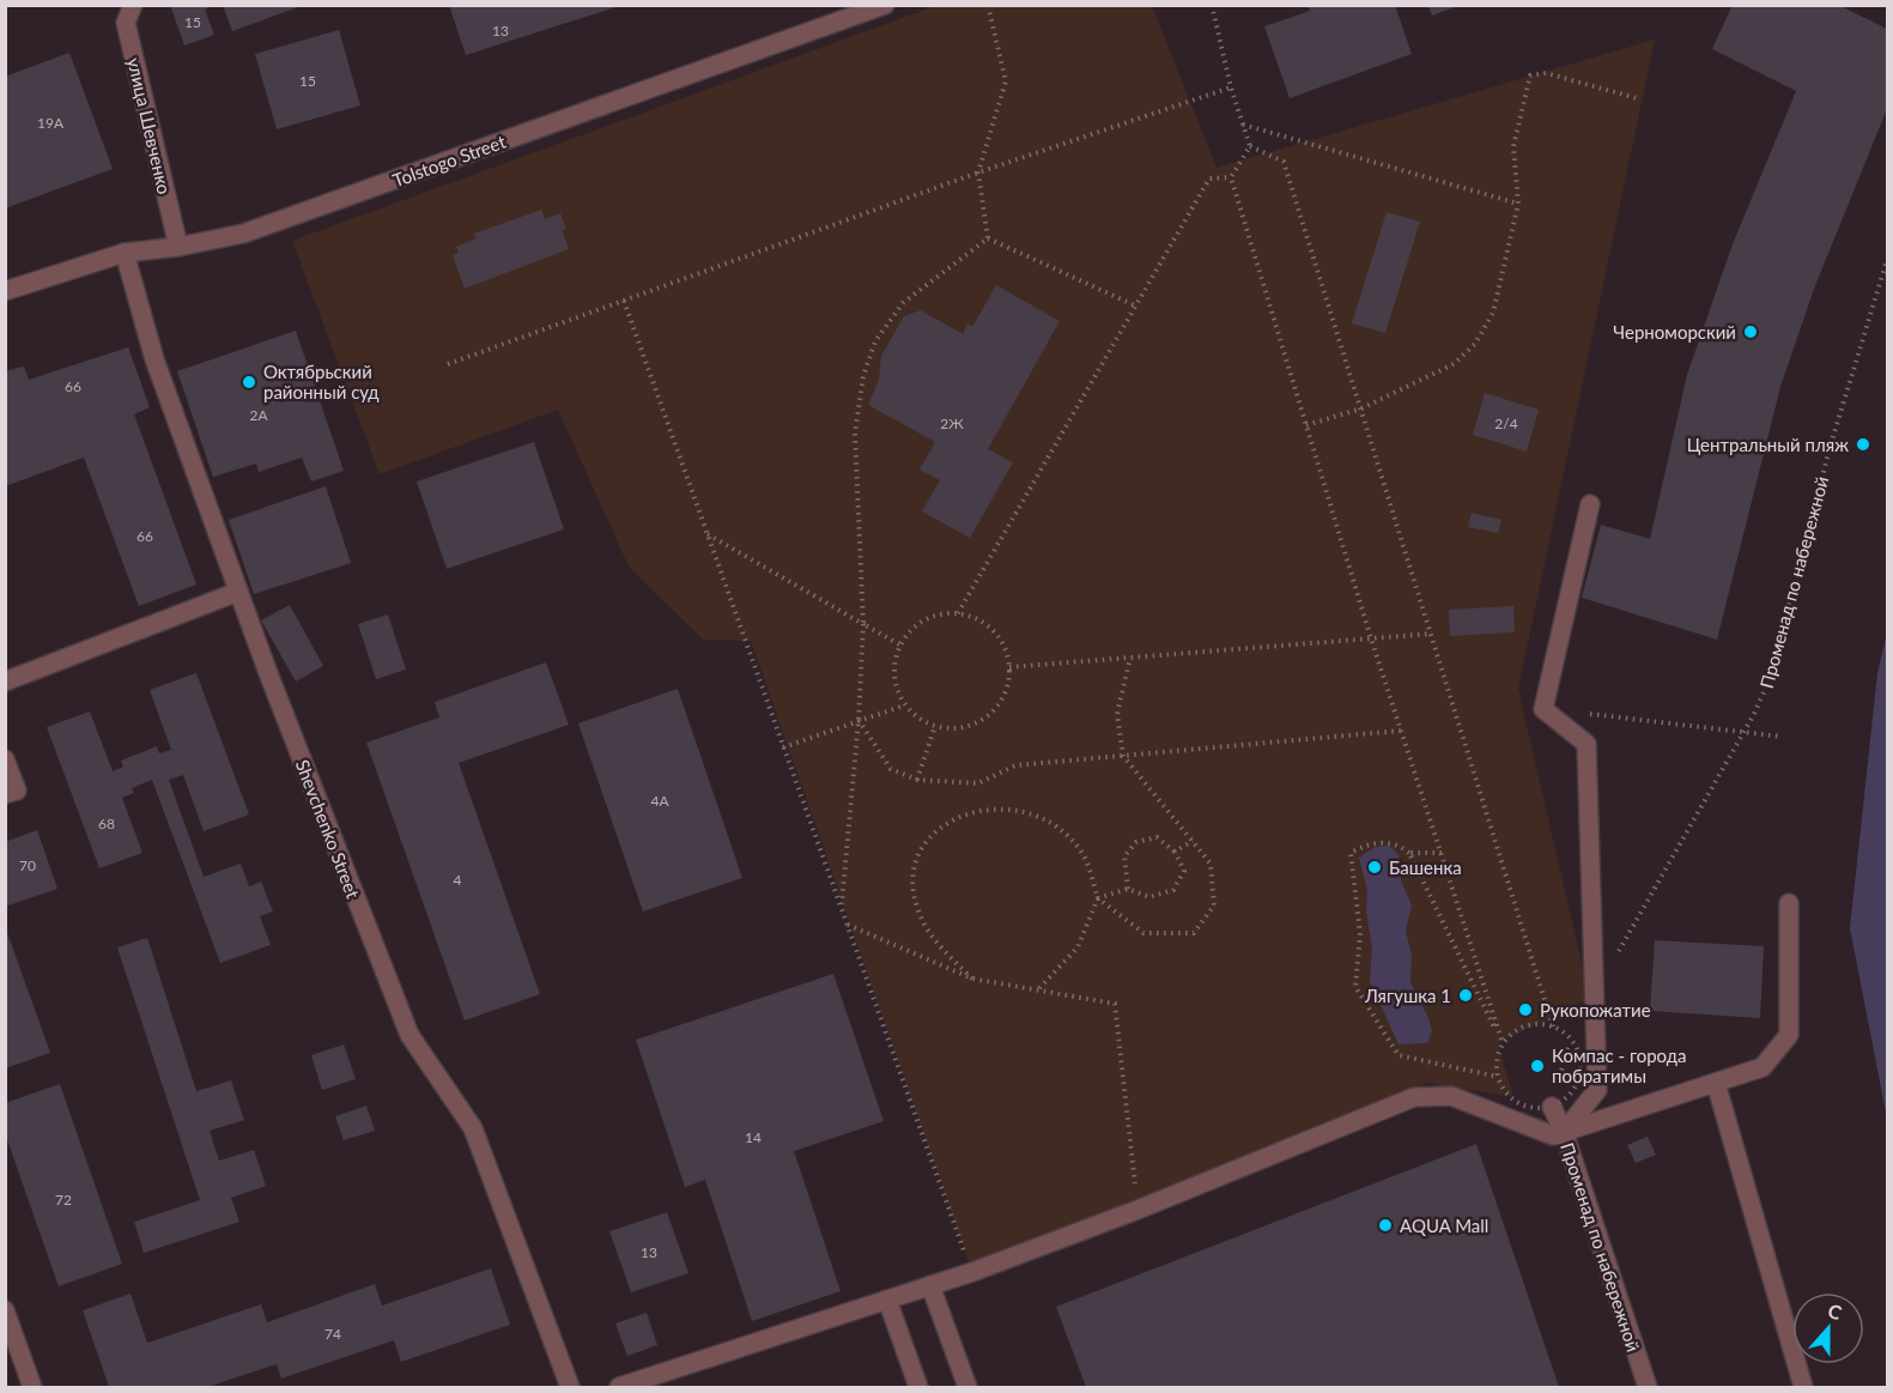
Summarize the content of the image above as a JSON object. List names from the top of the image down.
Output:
{
  "streets": {
    "street": [
      "улица Шевченко",
      "Tolstogo Street",
      "Променад по набережной",
      "Shevchenko Street"
    ]
  },
  "crossings": [
    ["улица Шевченко", "Tolstogo Street"],
    ["Tolstogo Street", "Shevchenko Street"]
  ],
  "places": [
    "Черноморский",
    "Октябрьский районный суд",
    "Центральный пляж",
    "Башенка",
    "Лягушка 1",
    "Рукопожатие",
    "Компас - города побратимы",
    "AQUA Mall"
  ],
  "house_numbers": [
    "15",
    "13",
    "15",
    "19А",
    "66",
    "2А",
    "2Ж",
    "2/4",
    "66",
    "4А",
    "68",
    "70",
    "4",
    "14",
    "72",
    "13",
    "74"
  ],
  "north": "top"
}
